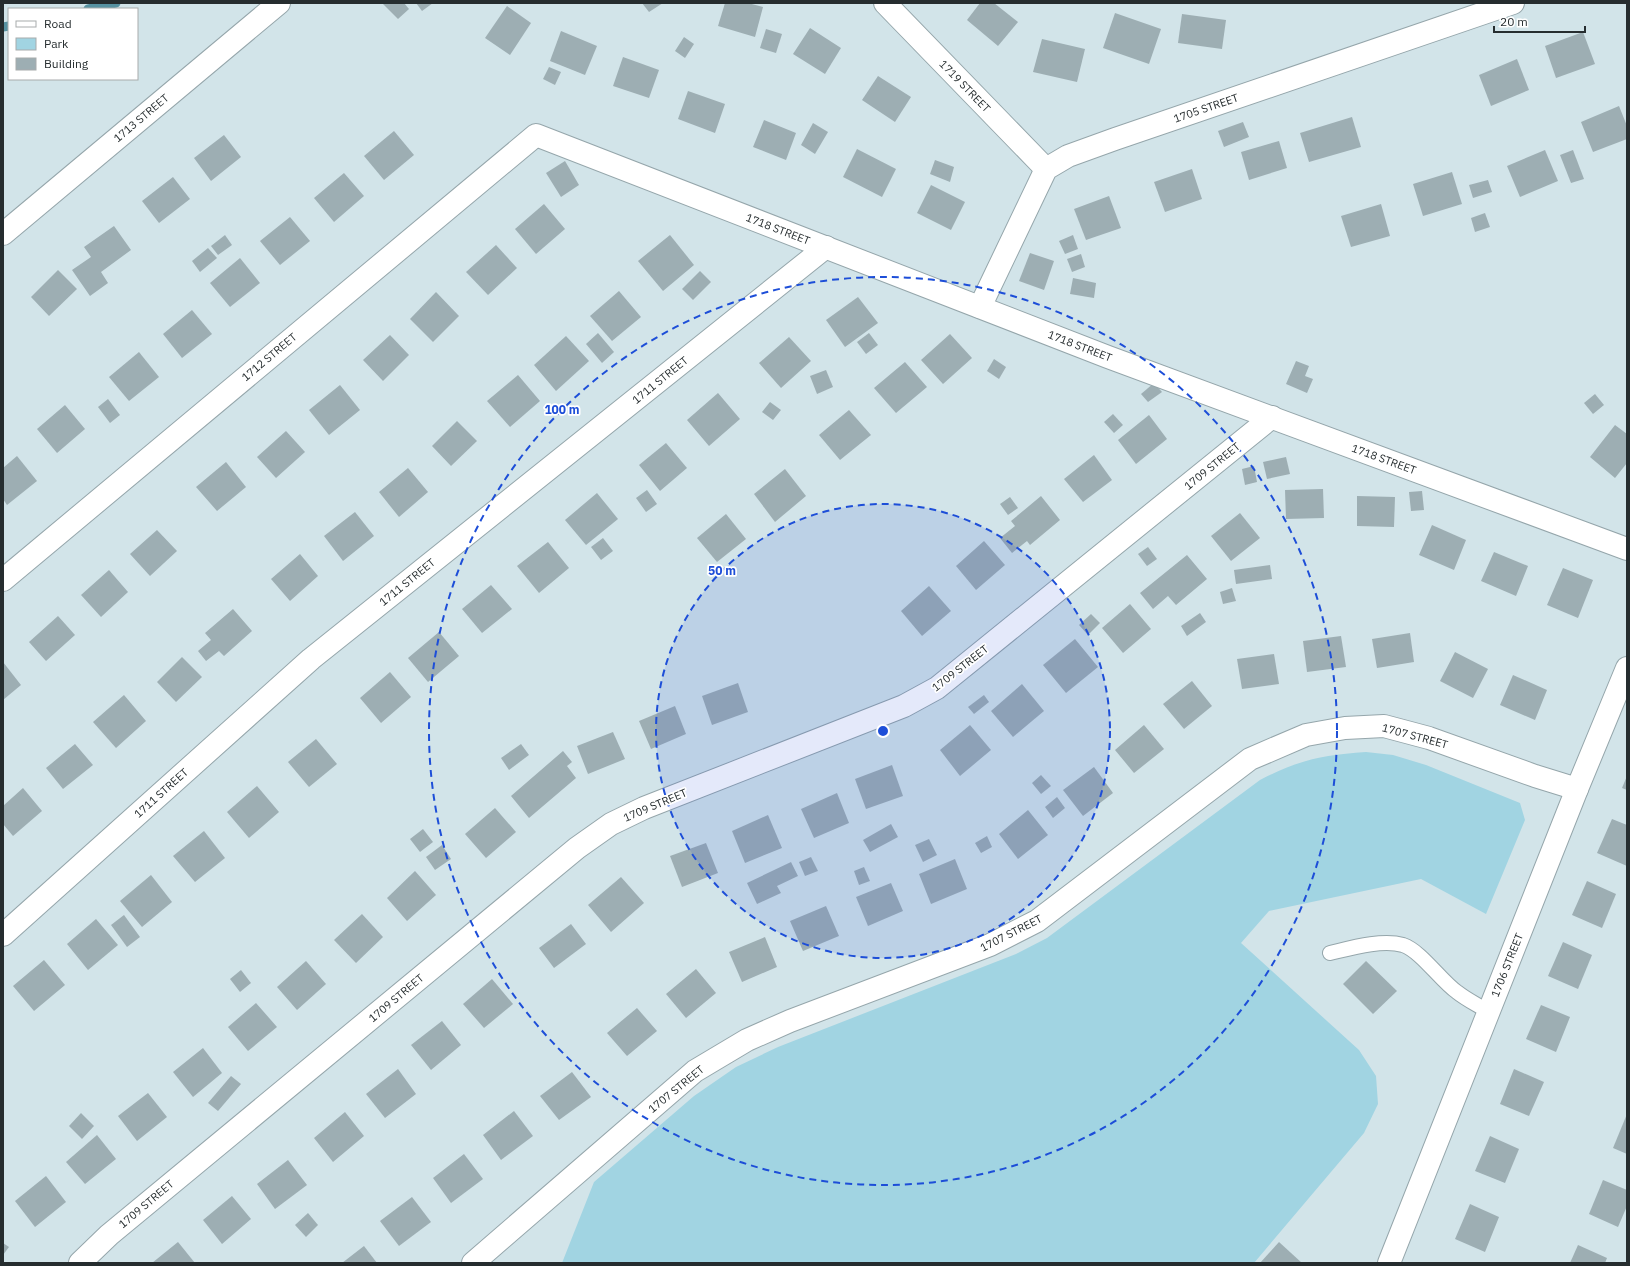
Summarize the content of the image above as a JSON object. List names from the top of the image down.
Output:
{
  "streets": {
    "street": [
      "1719 STREET",
      "1705 STREET",
      "1713 STREET",
      "1718 STREET",
      "1712 STREET",
      "1711 STREET",
      "1709 STREET",
      "1707 STREET",
      "1706 STREET"
    ]
  },
  "crossings": [
    ["1719 STREET", "1705 STREET"],
    ["1718 STREET", "1712 STREET"],
    ["1718 STREET", "1711 STREET"],
    ["1718 STREET", "1709 STREET"],
    ["1707 STREET", "1706 STREET"]
  ],
  "legend": ["Road", "Park", "Building"],
  "scale_bar": "20 m",
  "rings": ["100 m", "50 m"]
}
